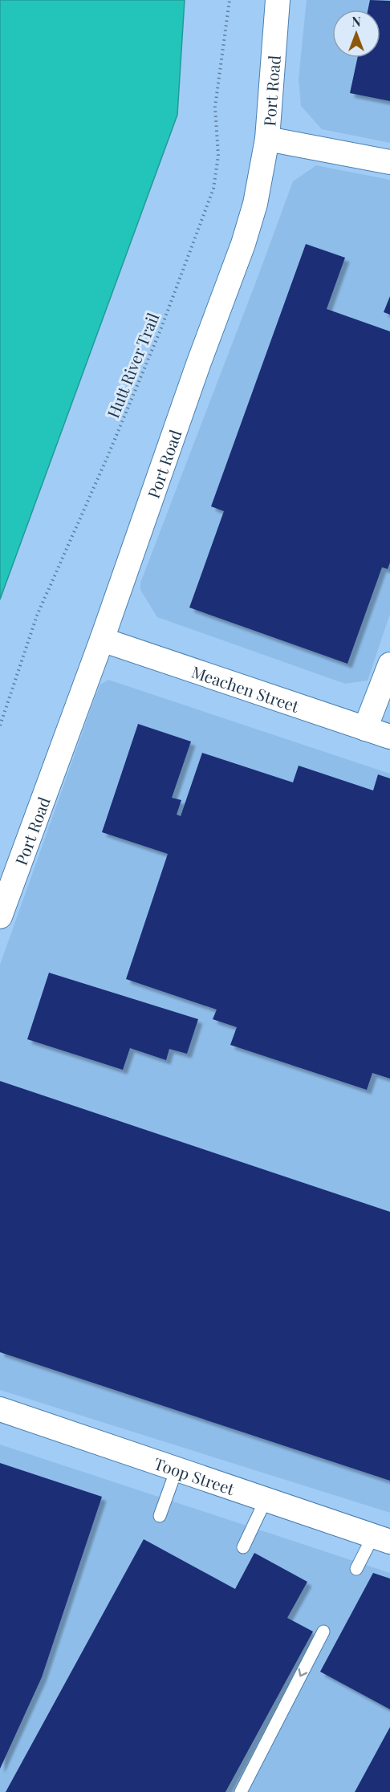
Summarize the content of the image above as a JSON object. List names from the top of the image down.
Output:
{
  "streets": {
    "street": ["Port Road", "Meachen Street", "Toop Street"],
    "path": ["Hutt River Trail"]
  },
  "crossings": [
    ["Port Road", "Meachen Street"]
  ],
  "north": "top"
}
